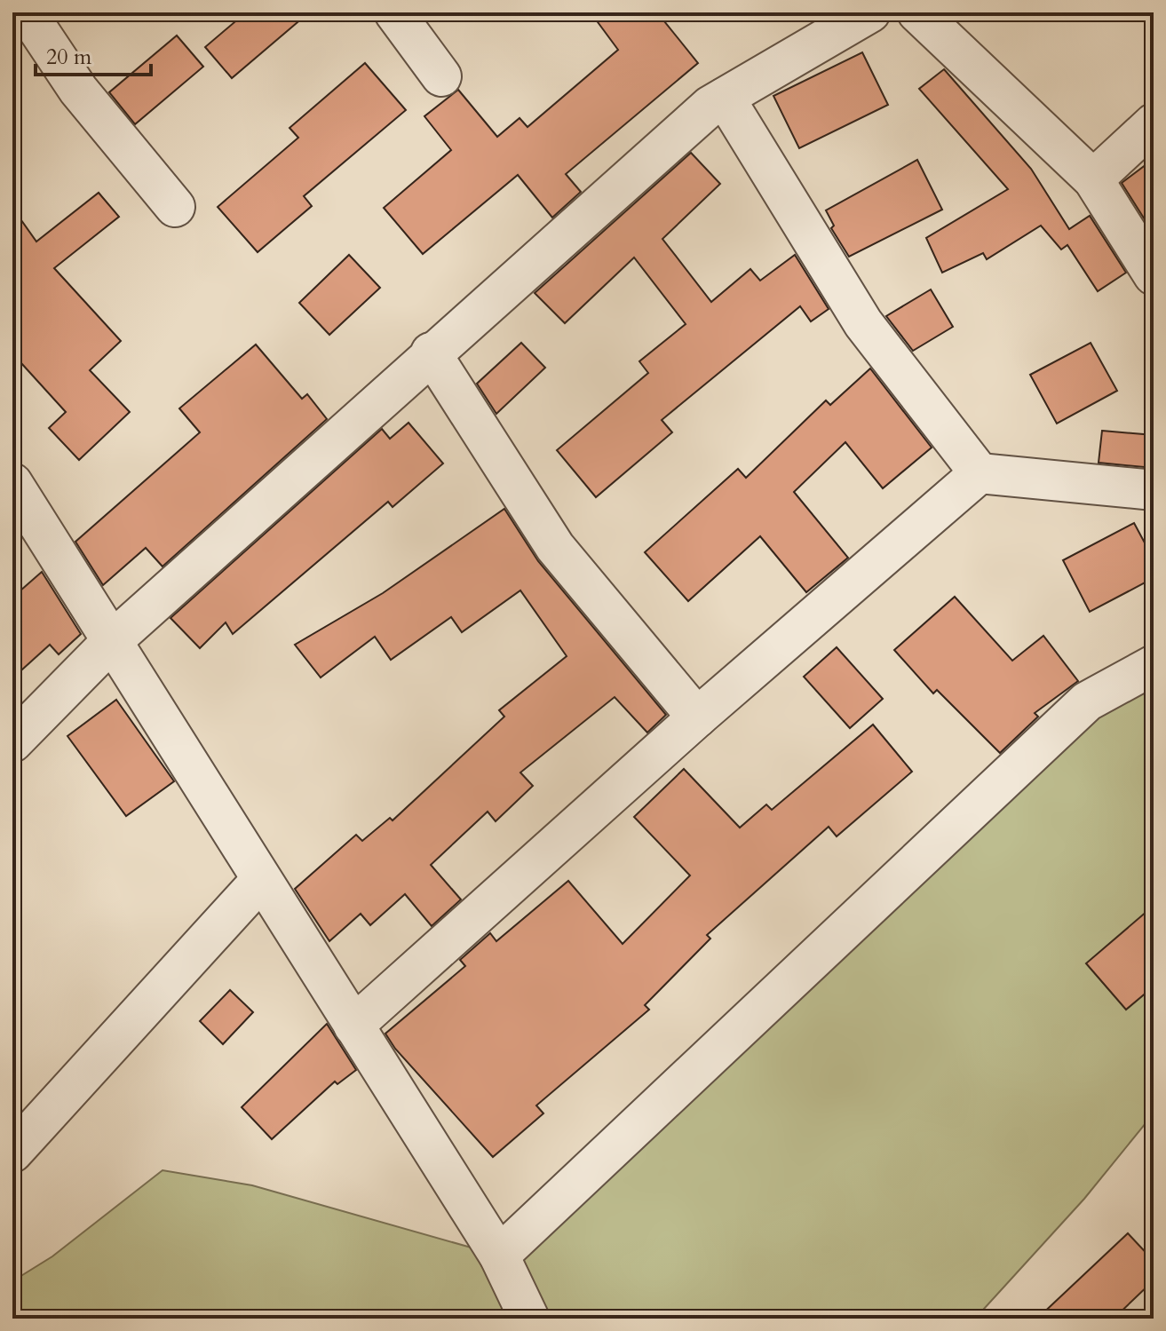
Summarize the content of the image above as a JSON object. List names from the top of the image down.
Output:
{
  "scale_bar": "20 m"
}
